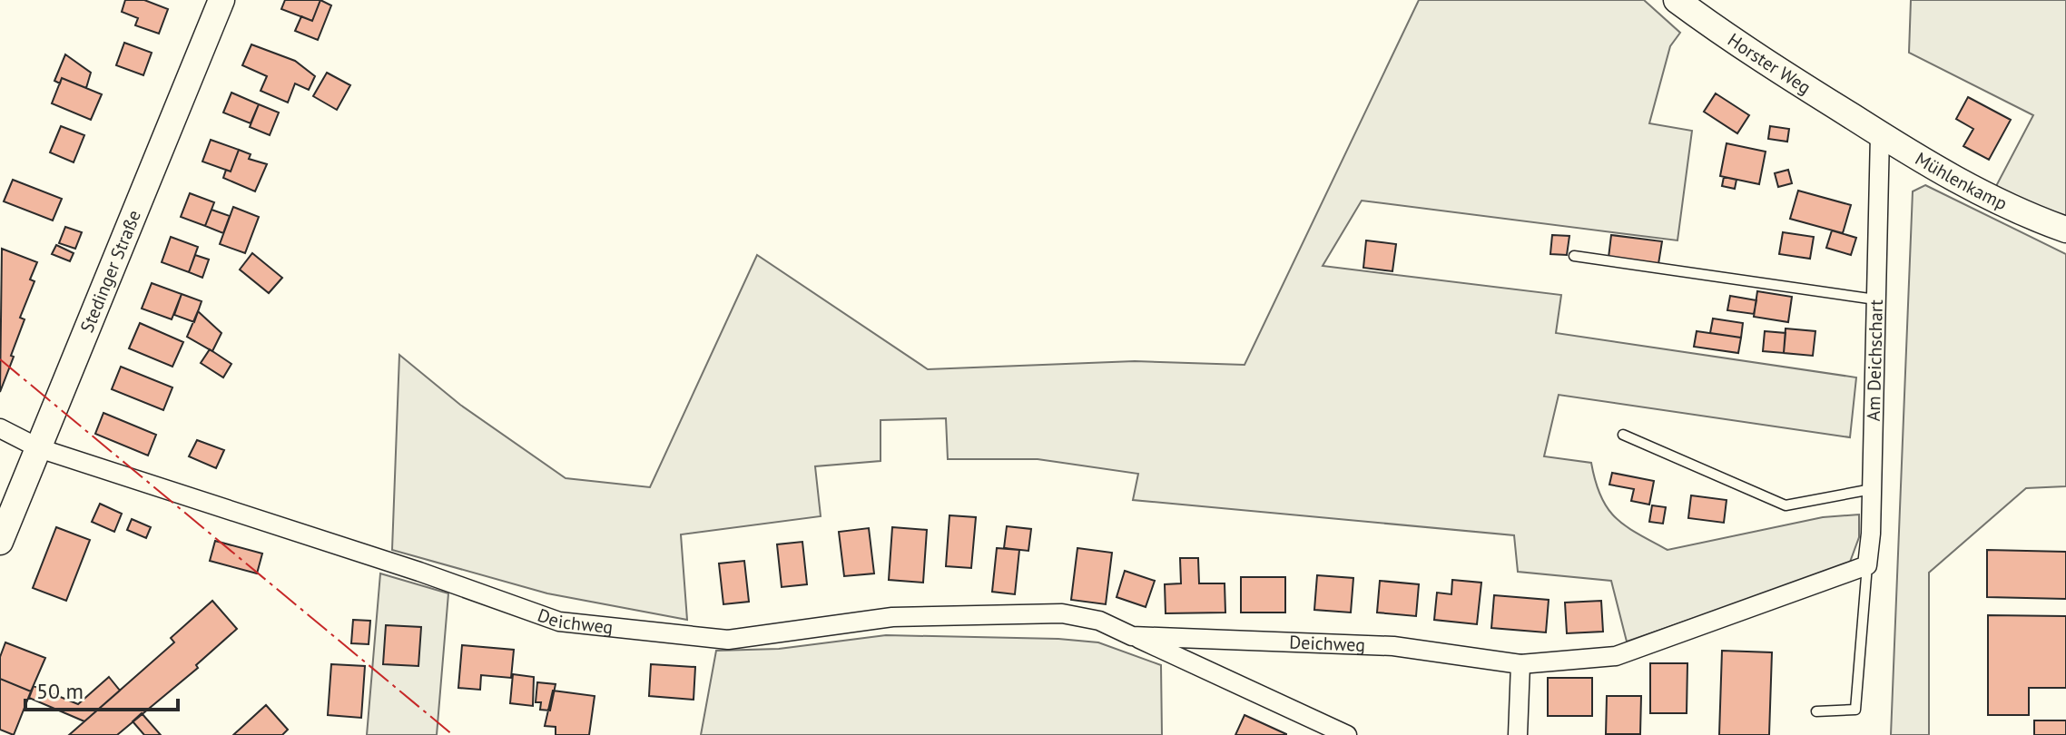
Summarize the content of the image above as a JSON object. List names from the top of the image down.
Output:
{
  "streets": {
    "main road": ["Horster Weg", "Mühlenkamp", "Stedinger Straße"],
    "street": ["Am Deichschart", "Deichweg"]
  },
  "crossings": [
    ["Horster Weg", "Mühlenkamp"],
    ["Horster Weg", "Am Deichschart"],
    ["Mühlenkamp", "Am Deichschart"],
    ["Stedinger Straße", "Deichweg"],
    ["Am Deichschart", "Deichweg"]
  ],
  "scale_bar": "50 m"
}
